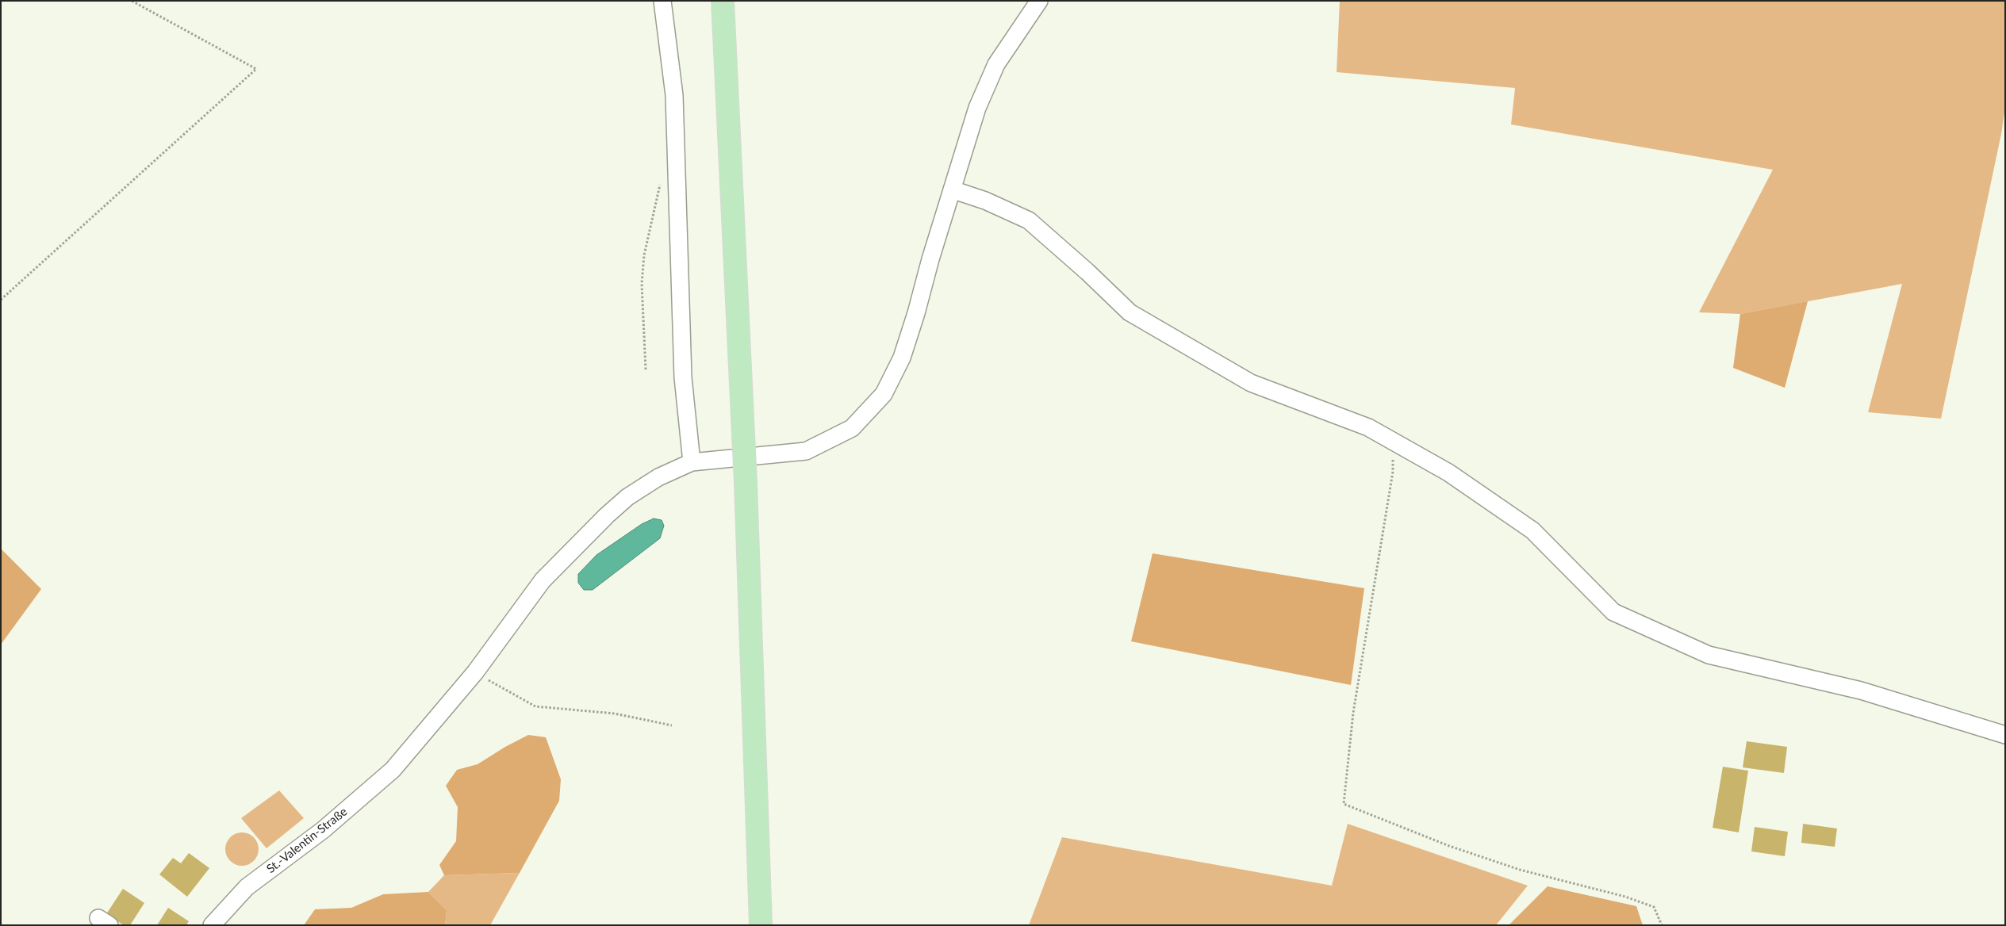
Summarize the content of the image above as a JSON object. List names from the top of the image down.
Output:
{
  "streets": {
    "street": ["St.-Valentin-Straße"]
  }
}
